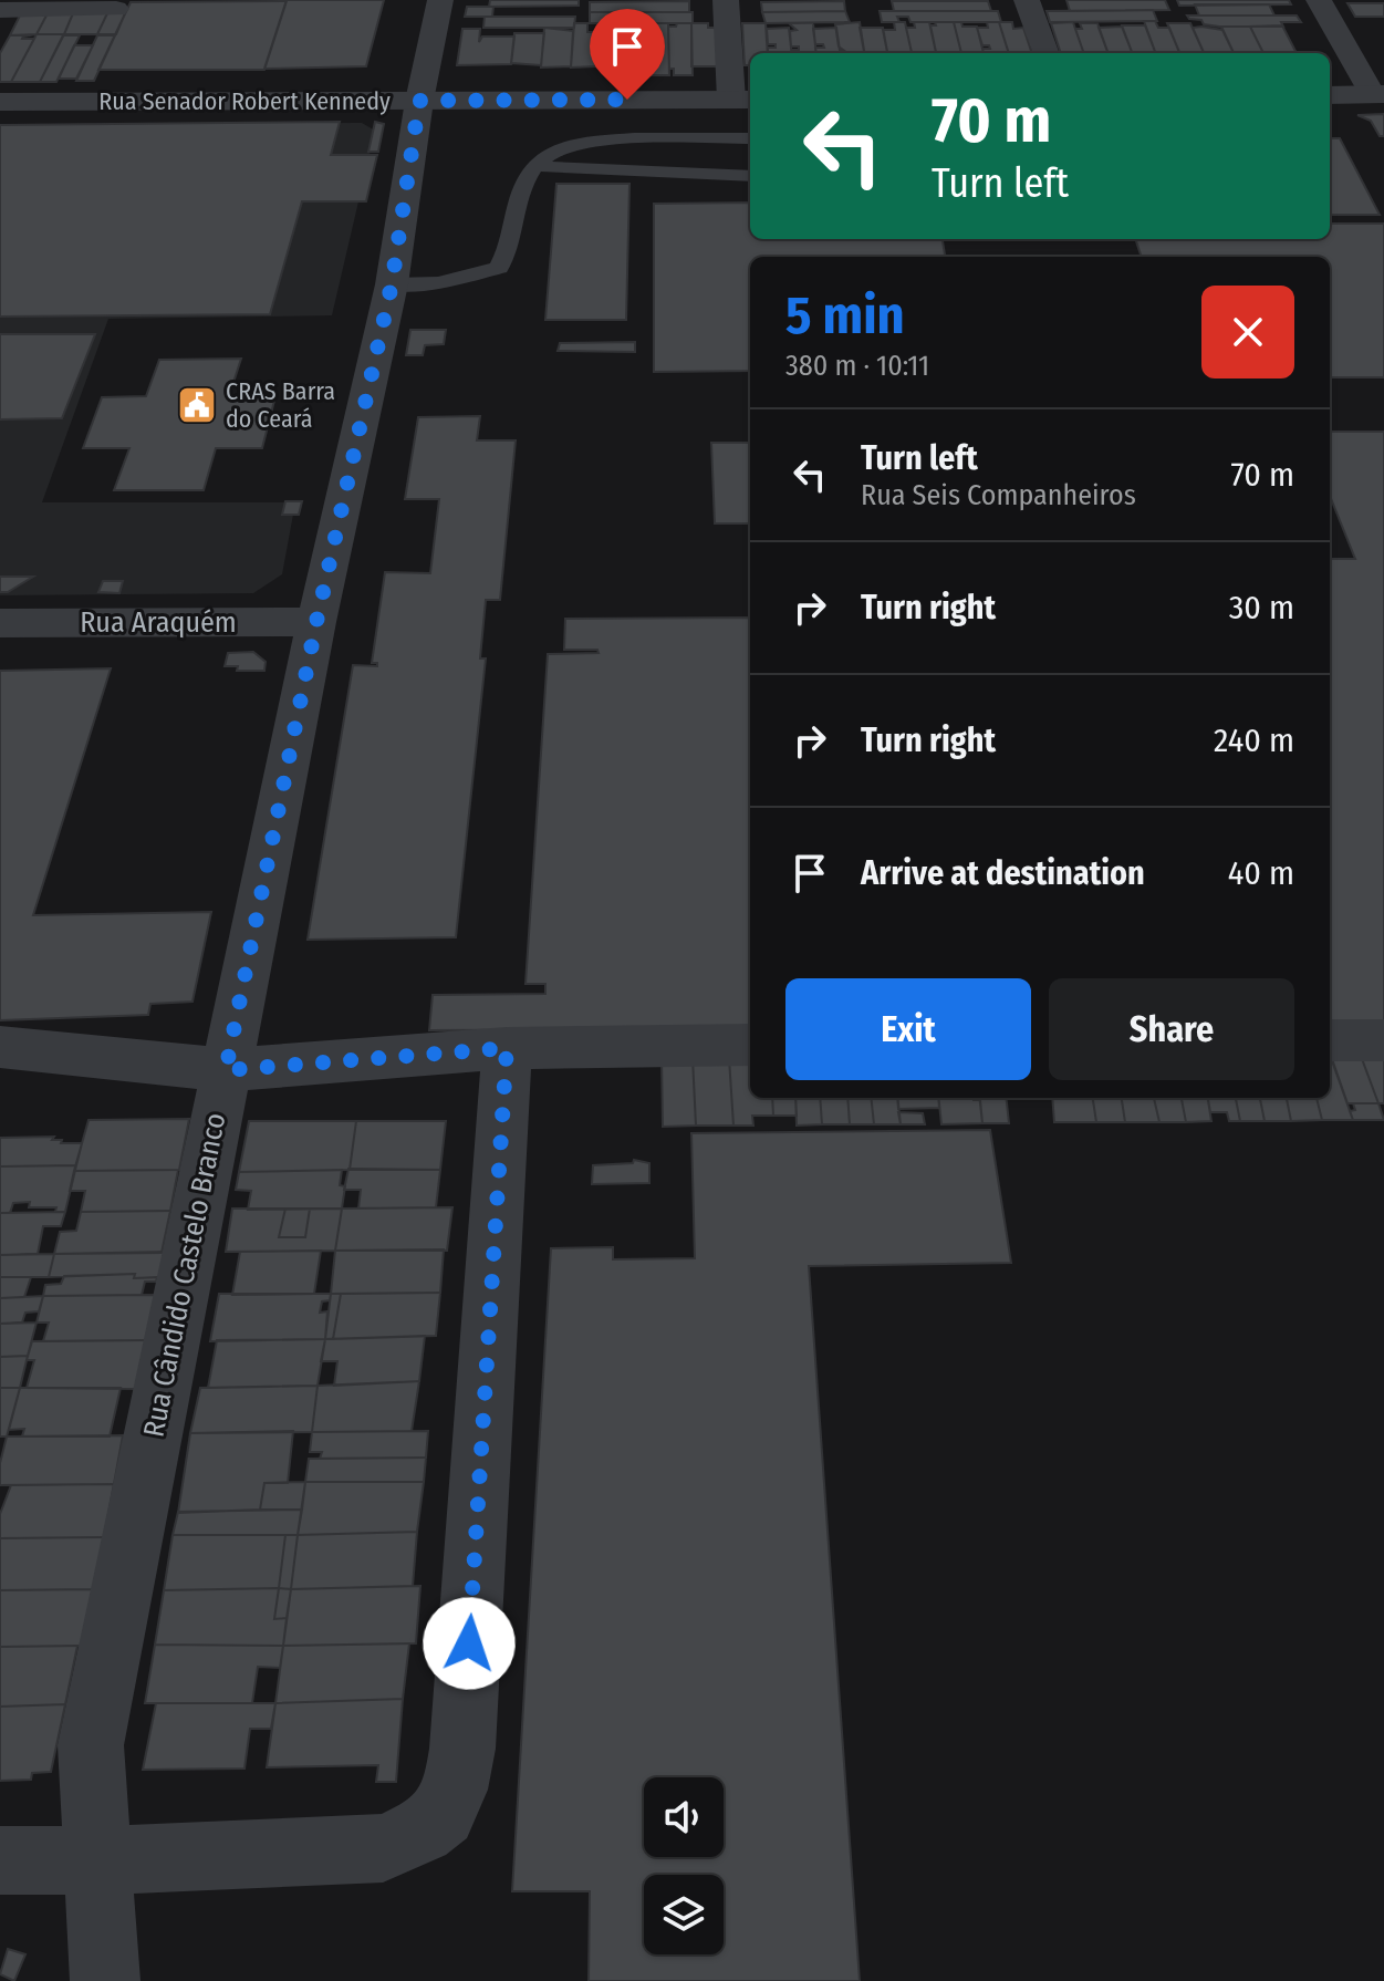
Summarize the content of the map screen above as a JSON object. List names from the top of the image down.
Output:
{
  "streets": {
    "street": ["Rua Senador Robert Kennedy", "Rua Araquém", "Rua Cândido Castelo Branco"]
  },
  "crossings": [
    ["Rua Senador Robert Kennedy", "Rua Cândido Castelo Branco"],
    ["Rua Araquém", "Rua Cândido Castelo Branco"]
  ],
  "places": {
    "public building": ["CRAS Barra do Ceará"]
  },
  "page": {
    "turn": ["70 m", "Turn left"],
    "heading": ["5 min", "380 m · 10:11"],
    "list": [
      {
        "name": "Turn left",
        "note": "Rua Seis Companheiros",
        "value": "70 m"
      },
      {
        "name": "Turn right",
        "value": "30 m"
      },
      {
        "name": "Turn right",
        "value": "240 m"
      },
      {
        "name": "Arrive at destination",
        "value": "40 m"
      }
    ],
    "buttons": ["Exit", "Share"]
  }
}
